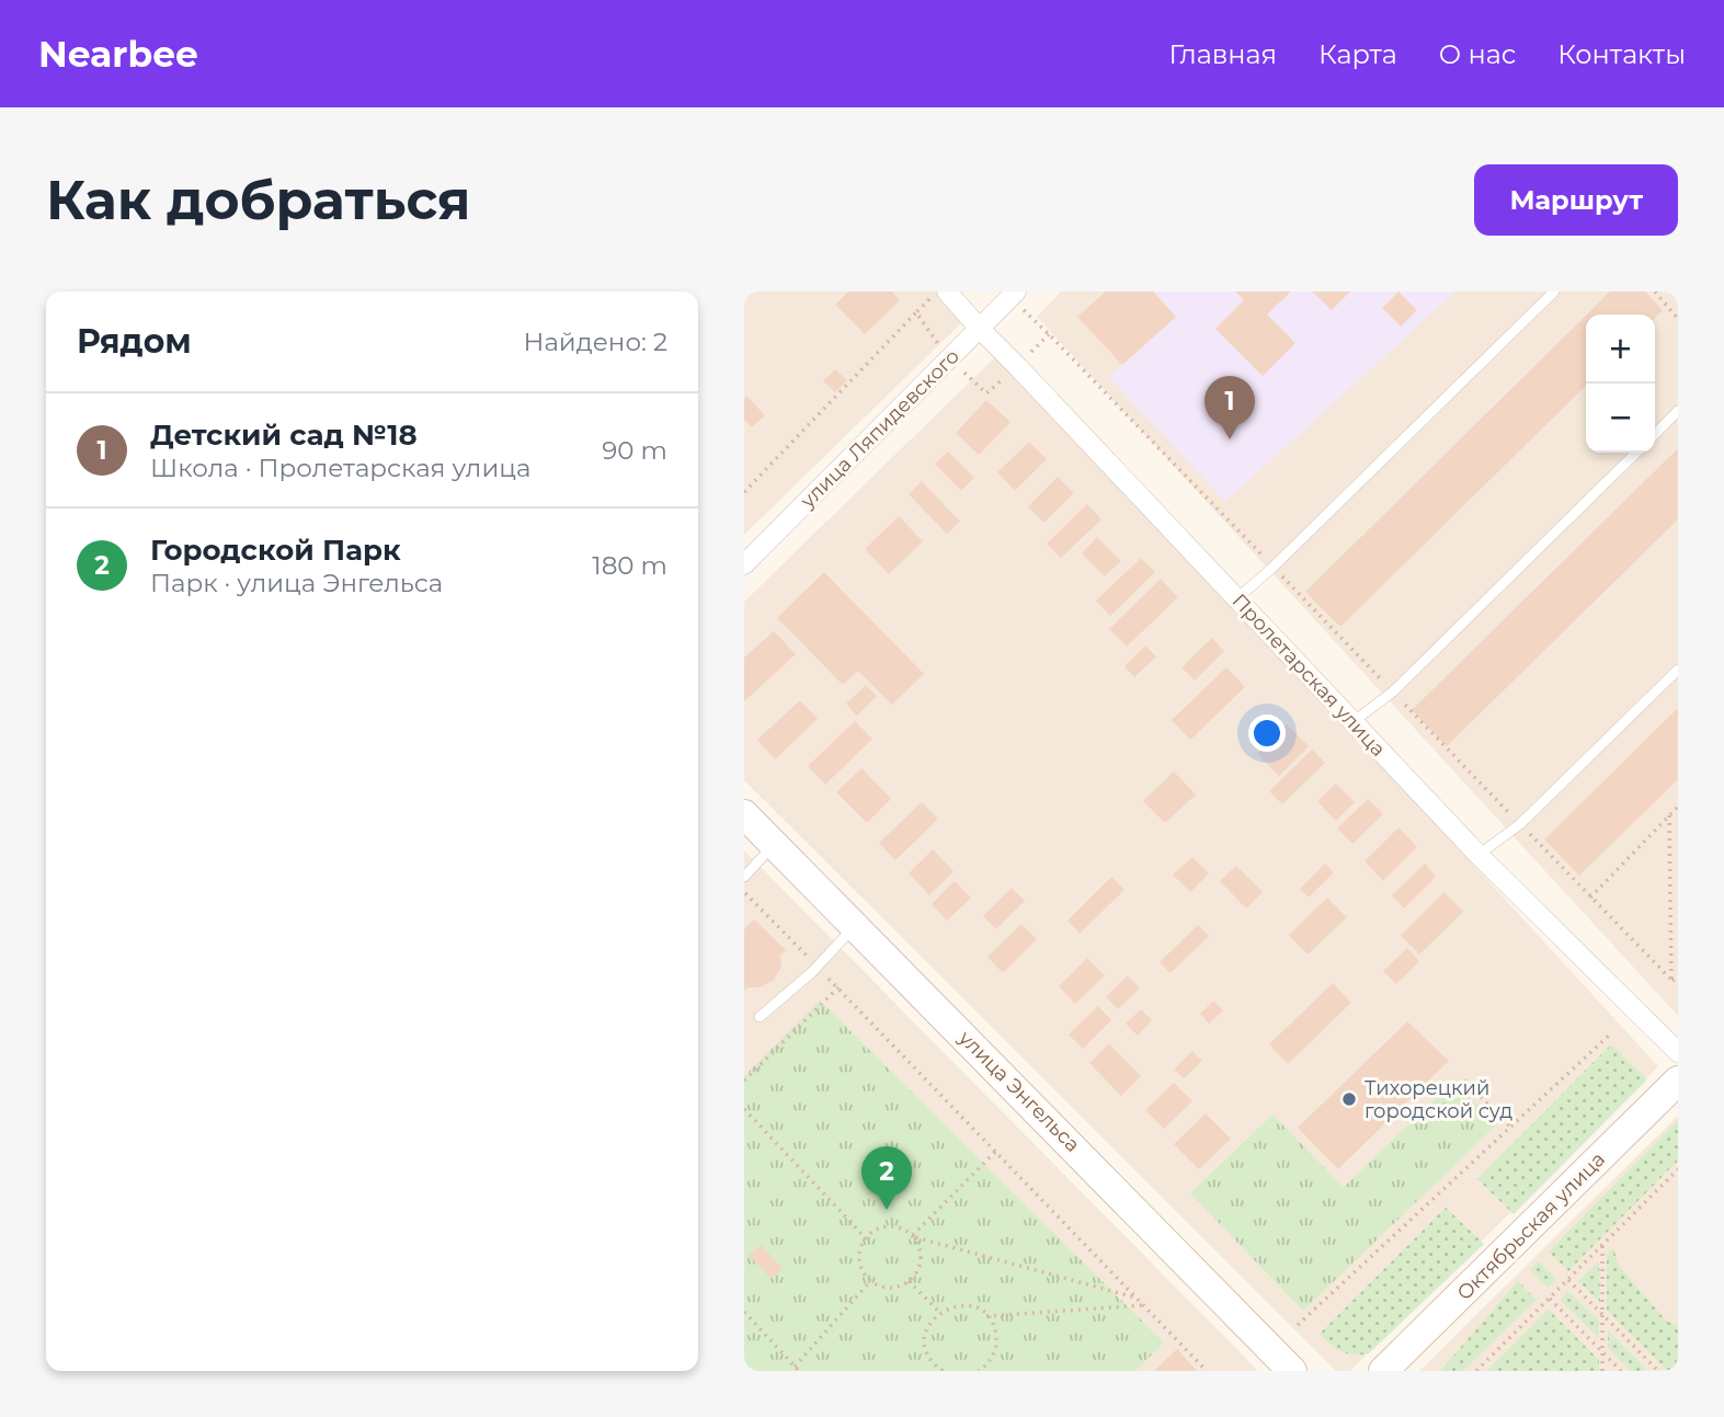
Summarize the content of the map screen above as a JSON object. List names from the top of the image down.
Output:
{
  "streets": {
    "main road": ["улица Энгельса", "Октябрьская улица"],
    "street": ["улица Ляпидевского", "Пролетарская улица"]
  },
  "crossings": [
    ["улица Ляпидевского", "Пролетарская улица"]
  ],
  "places": ["Тихорецкий городской суд"],
  "page": {
    "header": "Nearbee",
    "nav": [
      "Главная",
      "Карта",
      "О нас",
      "Контакты"
    ],
    "buttons": "Маршрут",
    "title": "Как добраться",
    "heading": ["Рядом", "Найдено: 2"],
    "map_buttons": ["+", "−"],
    "pins": ["1", "2"],
    "list": [
      {
        "mark": "1",
        "name": "Детский сад №18",
        "note": "Школа · Пролетарская улица",
        "value": "90 m"
      },
      {
        "mark": "2",
        "name": "Городской Парк",
        "note": "Парк · улица Энгельса",
        "value": "180 m"
      }
    ]
  }
}
